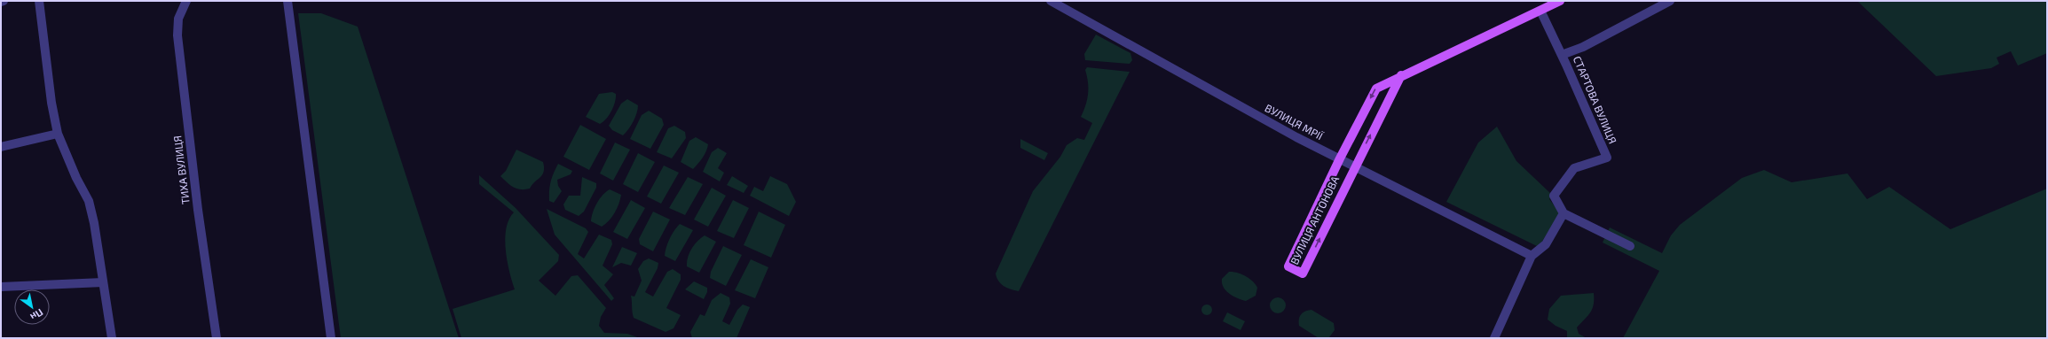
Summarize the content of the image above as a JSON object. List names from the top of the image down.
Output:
{
  "streets": {
    "main road": ["ВУЛИЦЯ АНТОНОВА"],
    "street": ["СТАРТОВА ВУЛИЦЯ", "ВУЛИЦЯ МРІЇ", "ТИХА ВУЛИЦЯ"]
  },
  "crossings": [
    ["СТАРТОВА ВУЛИЦЯ", "ВУЛИЦЯ АНТОНОВА"],
    ["ВУЛИЦЯ МРІЇ", "ВУЛИЦЯ АНТОНОВА"]
  ],
  "north": "bottom right"
}
